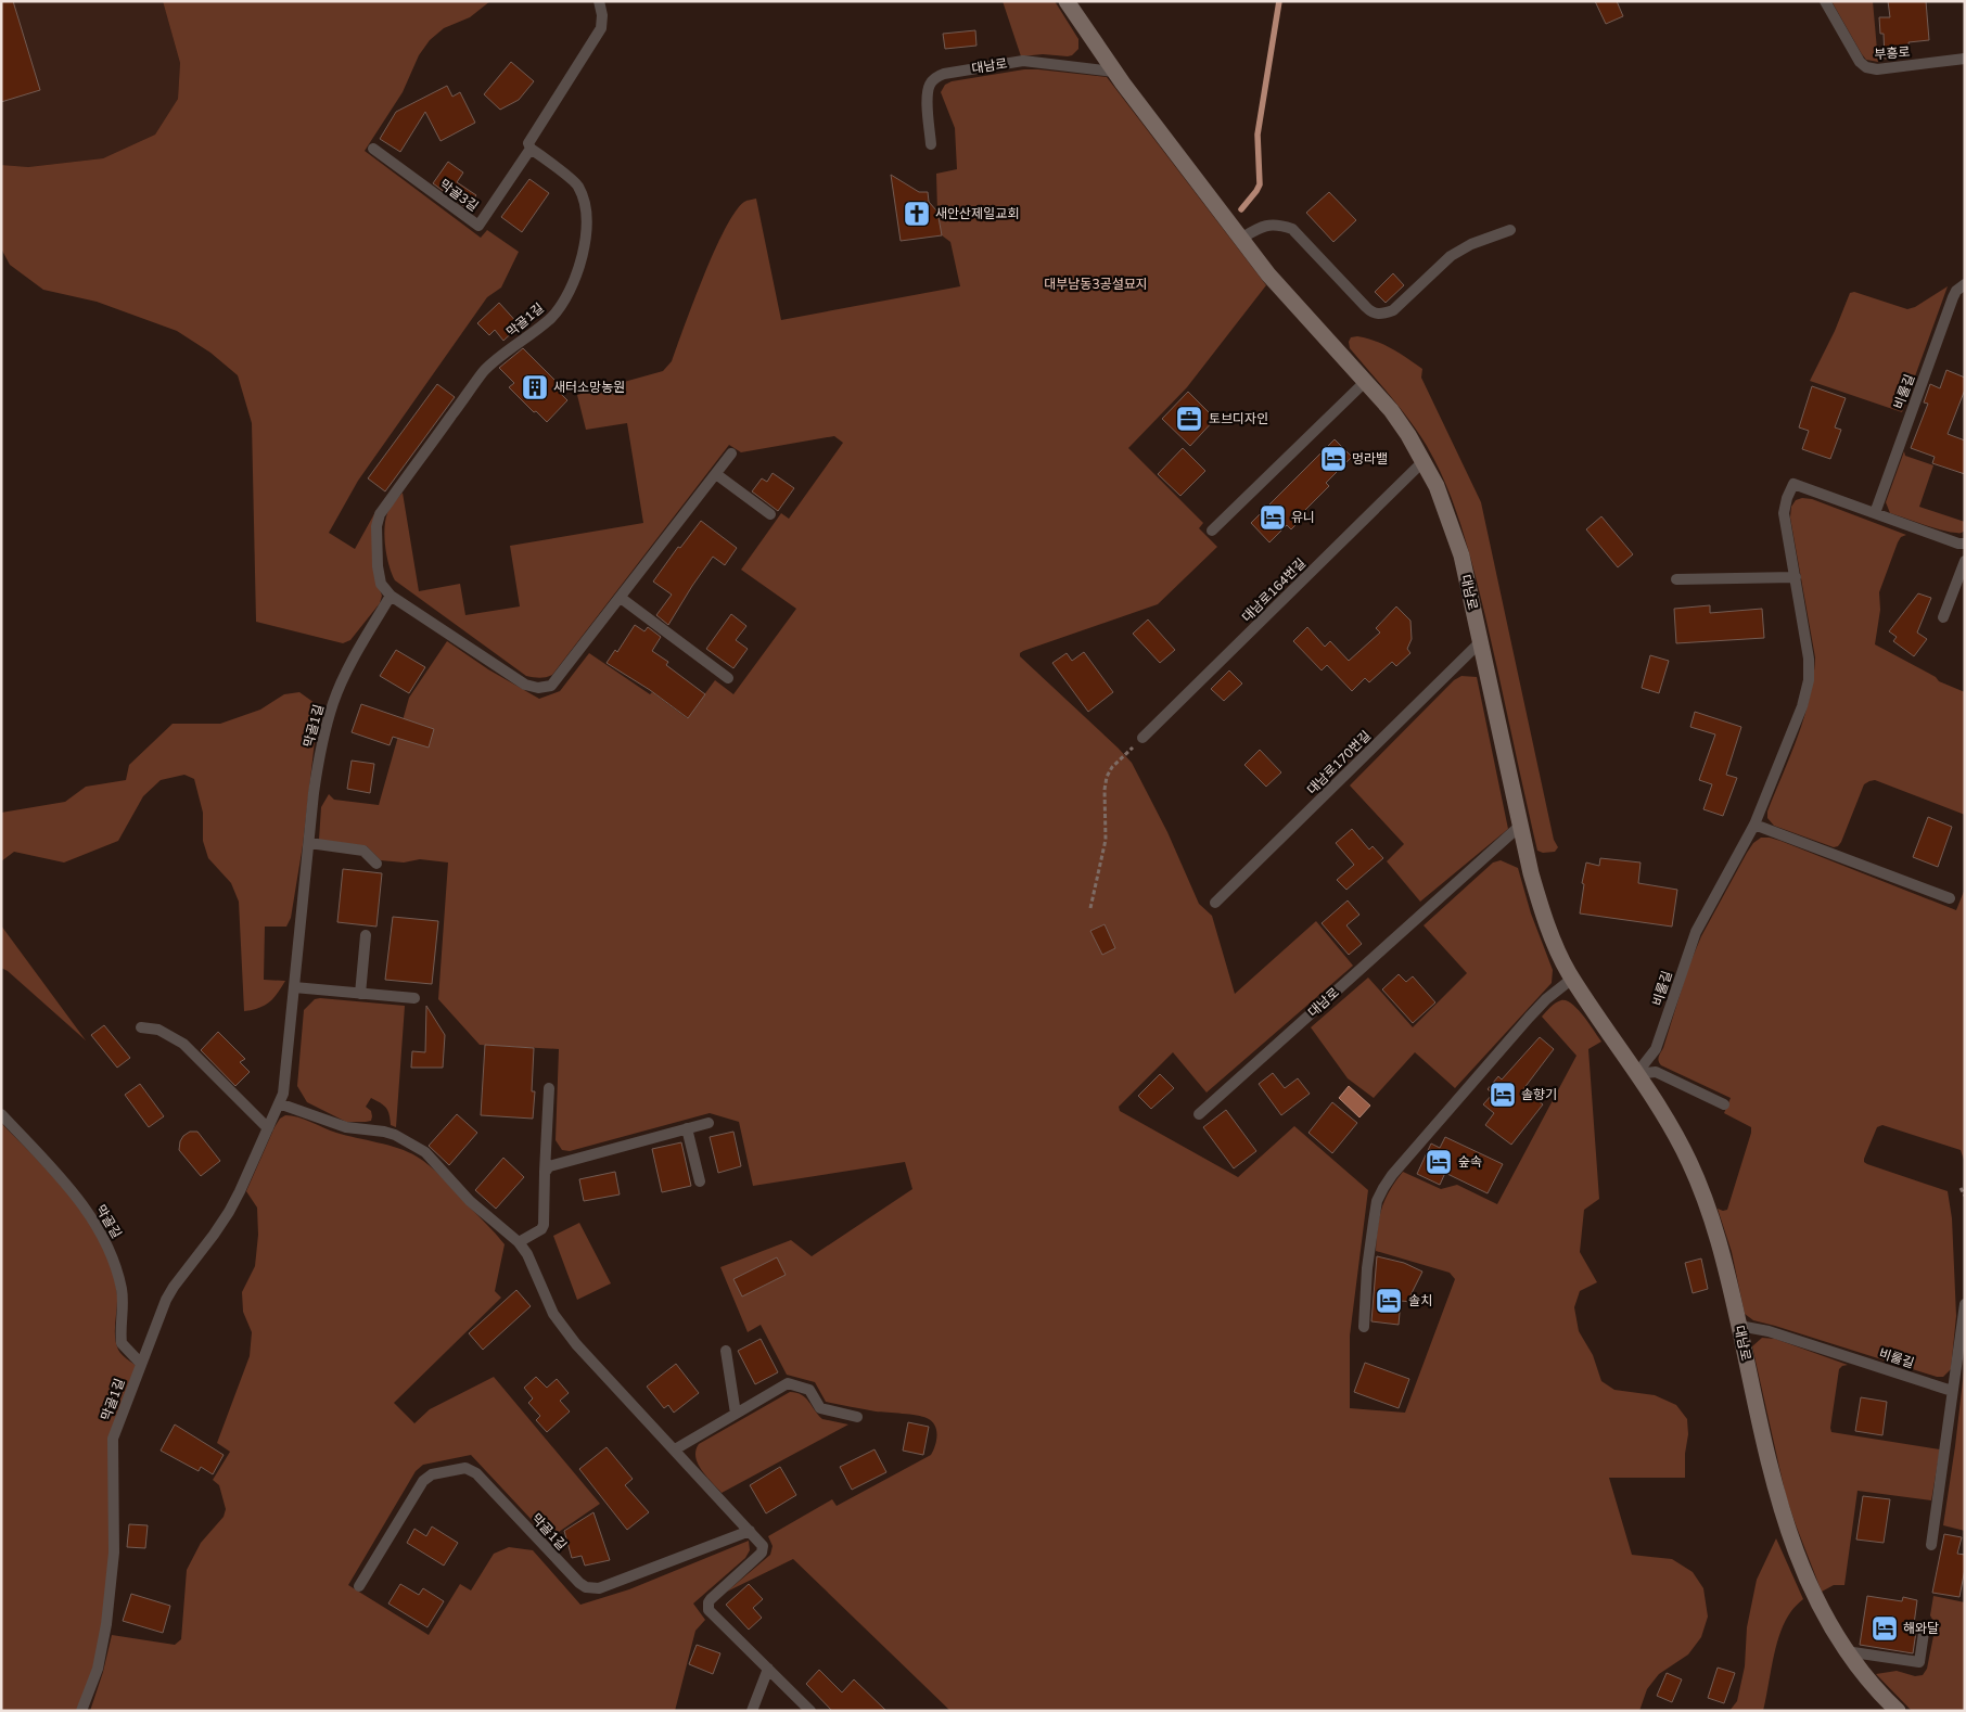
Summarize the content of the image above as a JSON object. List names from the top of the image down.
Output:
{
  "streets": {
    "street": ["대남로"],
    "lane": [
      "부흥로",
      "막골3길",
      "막골1길",
      "비룰길",
      "대남로164번길",
      "대남로170번길",
      "막골길"
    ]
  },
  "crossings": [
    ["대남로", "비룰길"],
    ["대남로", "대남로164번길"],
    ["대남로", "대남로170번길"],
    ["막골3길", "막골1길"],
    ["막골1길", "막골길"]
  ],
  "parks": ["대부남동3공설묘지"],
  "places": {
    "church": ["새안산제일교회"],
    "building": ["새터소망농원"],
    "office": ["토브디자인"],
    "hotel": [
      "멍라밸",
      "유니",
      "솔향기",
      "숲속",
      "솔치",
      "해와달"
    ]
  }
}
